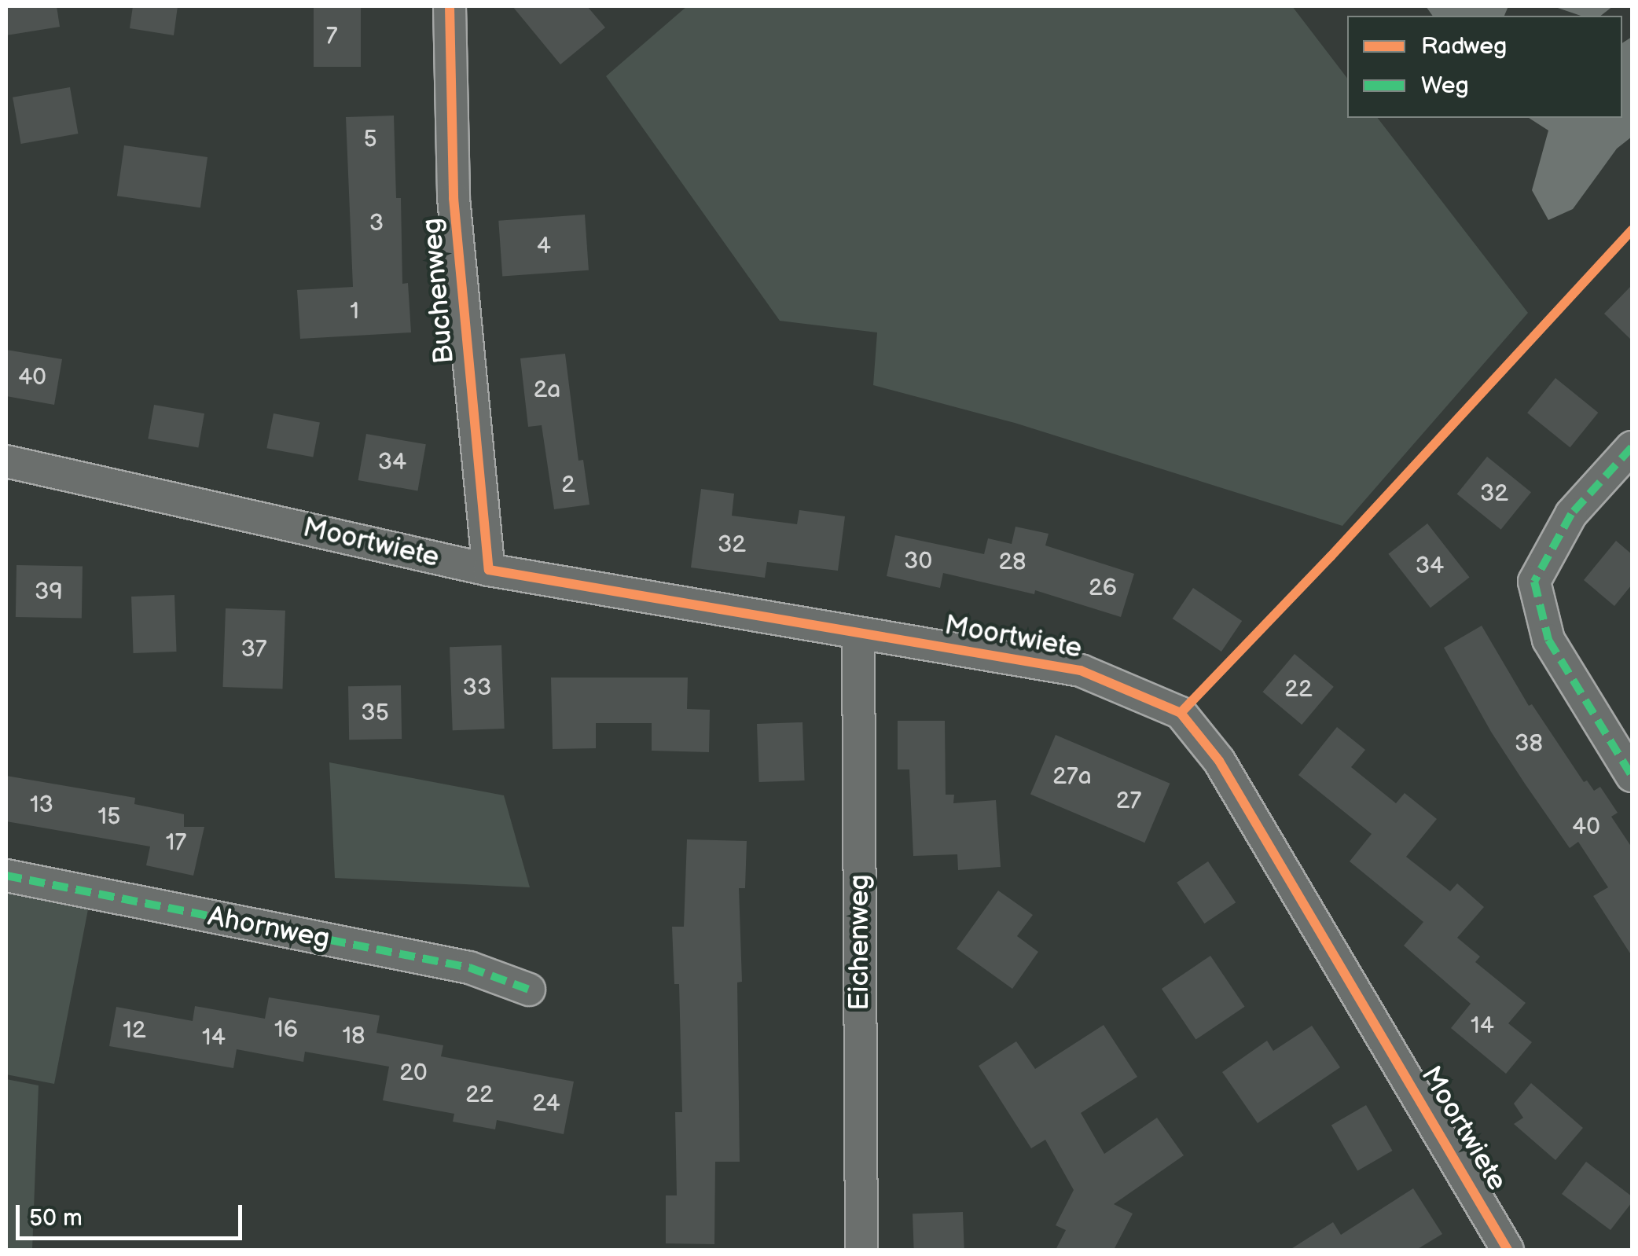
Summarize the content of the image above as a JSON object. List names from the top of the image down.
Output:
{
  "streets": {
    "street": [
      "Buchenweg",
      "Moortwiete",
      "Ahornweg",
      "Eichenweg"
    ]
  },
  "crossings": [
    ["Buchenweg", "Moortwiete"],
    ["Moortwiete", "Eichenweg"]
  ],
  "house_numbers": [
    "7",
    "5",
    "3",
    "4",
    "1",
    "40",
    "2a",
    "34",
    "2",
    "32",
    "32",
    "30",
    "28",
    "34",
    "26",
    "39",
    "37",
    "33",
    "22",
    "35",
    "38",
    "27a",
    "27",
    "13",
    "15",
    "40",
    "17",
    "14",
    "16",
    "12",
    "18",
    "14",
    "20",
    "22",
    "24"
  ],
  "legend": ["Radweg", "Weg"],
  "scale_bar": "50 m"
}
